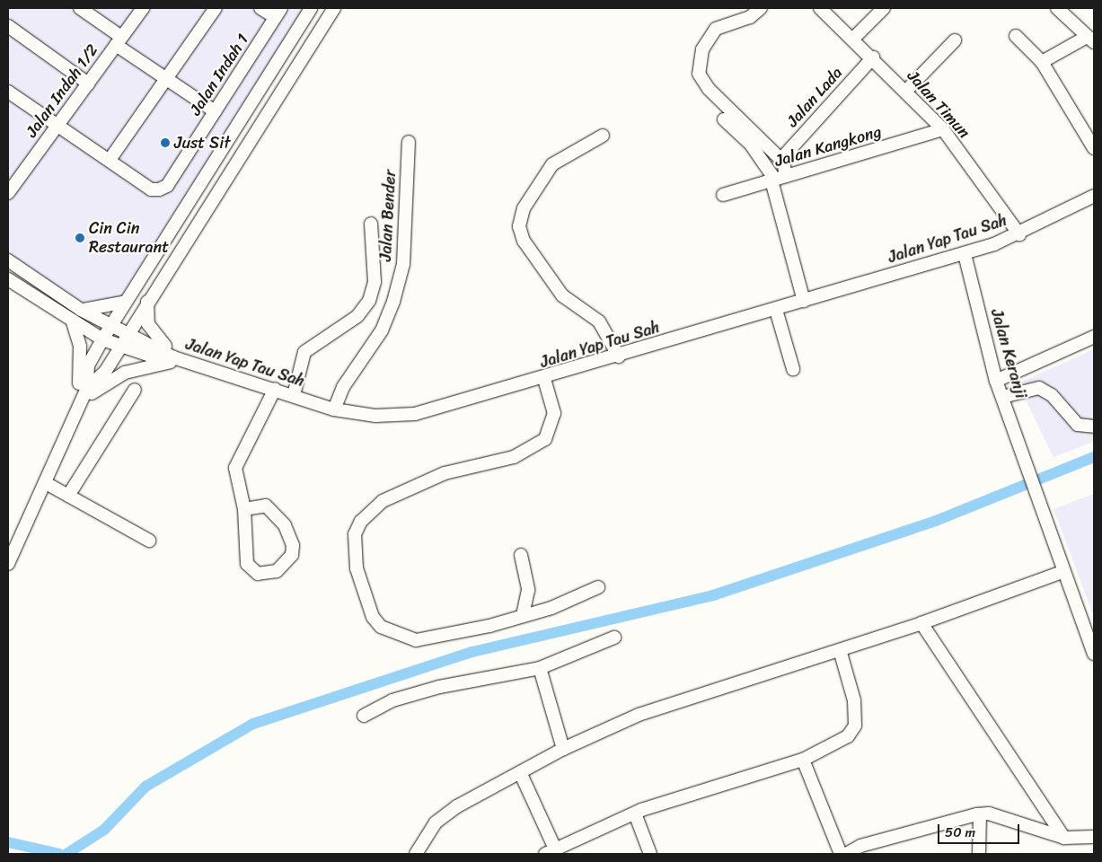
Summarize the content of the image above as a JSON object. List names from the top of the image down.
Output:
{
  "streets": {
    "street": [
      "Jalan Indah 1",
      "Jalan Indah 1/2",
      "Jalan Lada",
      "Jalan Timun",
      "Jalan Kangkong",
      "Jalan Bender",
      "Jalan Yap Tau Sah",
      "Jalan Keranji"
    ]
  },
  "crossings": [
    ["Jalan Indah 1", "Jalan Indah 1/2"],
    ["Jalan Lada", "Jalan Timun"],
    ["Jalan Timun", "Jalan Kangkong"],
    ["Jalan Timun", "Jalan Yap Tau Sah"],
    ["Jalan Bender", "Jalan Yap Tau Sah"],
    ["Jalan Yap Tau Sah", "Jalan Keranji"]
  ],
  "places": ["Just Sit", "Cin Cin Restaurant"],
  "scale_bar": "50 m"
}
